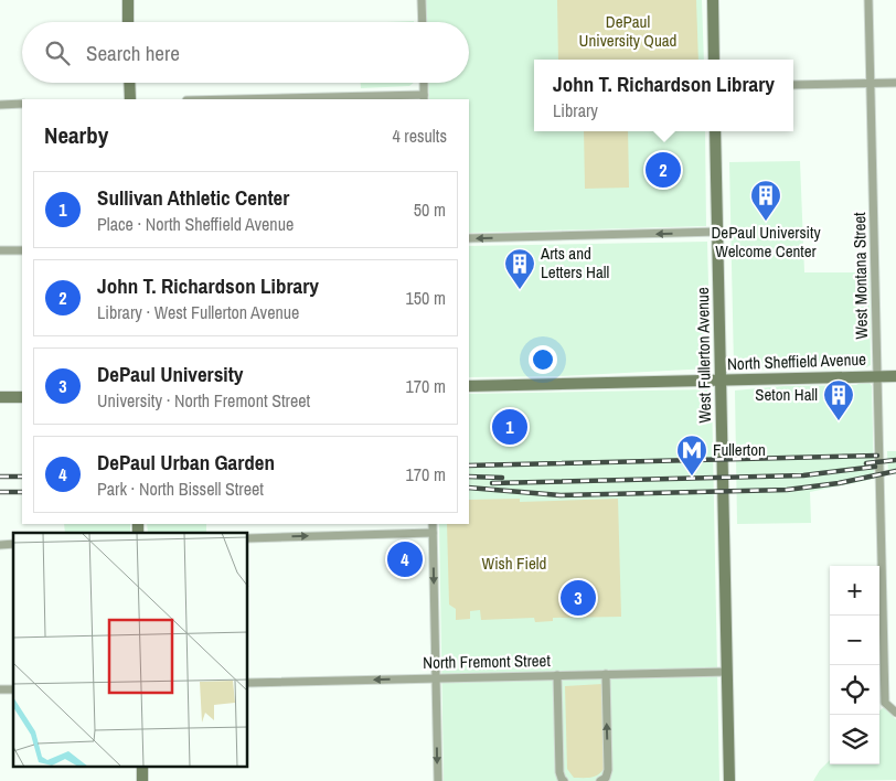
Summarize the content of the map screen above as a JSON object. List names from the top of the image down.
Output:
{
  "streets": {
    "main road": ["West Fullerton Avenue", "North Sheffield Avenue"],
    "street": ["West Montana Street", "North Fremont Street"]
  },
  "crossings": [
    ["West Montana Street", "North Sheffield Avenue"],
    ["West Fullerton Avenue", "North Sheffield Avenue"],
    ["West Fullerton Avenue", "North Fremont Street"]
  ],
  "one_way": ["North Fremont Street"],
  "parks": ["DePaul University Quad", "Wish Field"],
  "places": {
    "building": ["DePaul University Welcome Center", "Arts and Letters Hall", "Seton Hall"],
    "metro station": ["Fullerton"]
  },
  "page": {
    "search": "Search here",
    "popup": ["John T. Richardson Library", "Library"],
    "heading": ["Nearby", "4 results"],
    "pins": [
      "2",
      "1",
      "4",
      "3"
    ],
    "list": [
      {
        "mark": "1",
        "name": "Sullivan Athletic Center",
        "note": "Place · North Sheffield Avenue",
        "value": "50 m"
      },
      {
        "mark": "2",
        "name": "John T. Richardson Library",
        "note": "Library · West Fullerton Avenue",
        "value": "150 m"
      },
      {
        "mark": "3",
        "name": "DePaul University",
        "note": "University · North Fremont Street",
        "value": "170 m"
      },
      {
        "mark": "4",
        "name": "DePaul Urban Garden",
        "note": "Park · North Bissell Street",
        "value": "170 m"
      }
    ],
    "map_buttons": ["+", "−"]
  }
}
